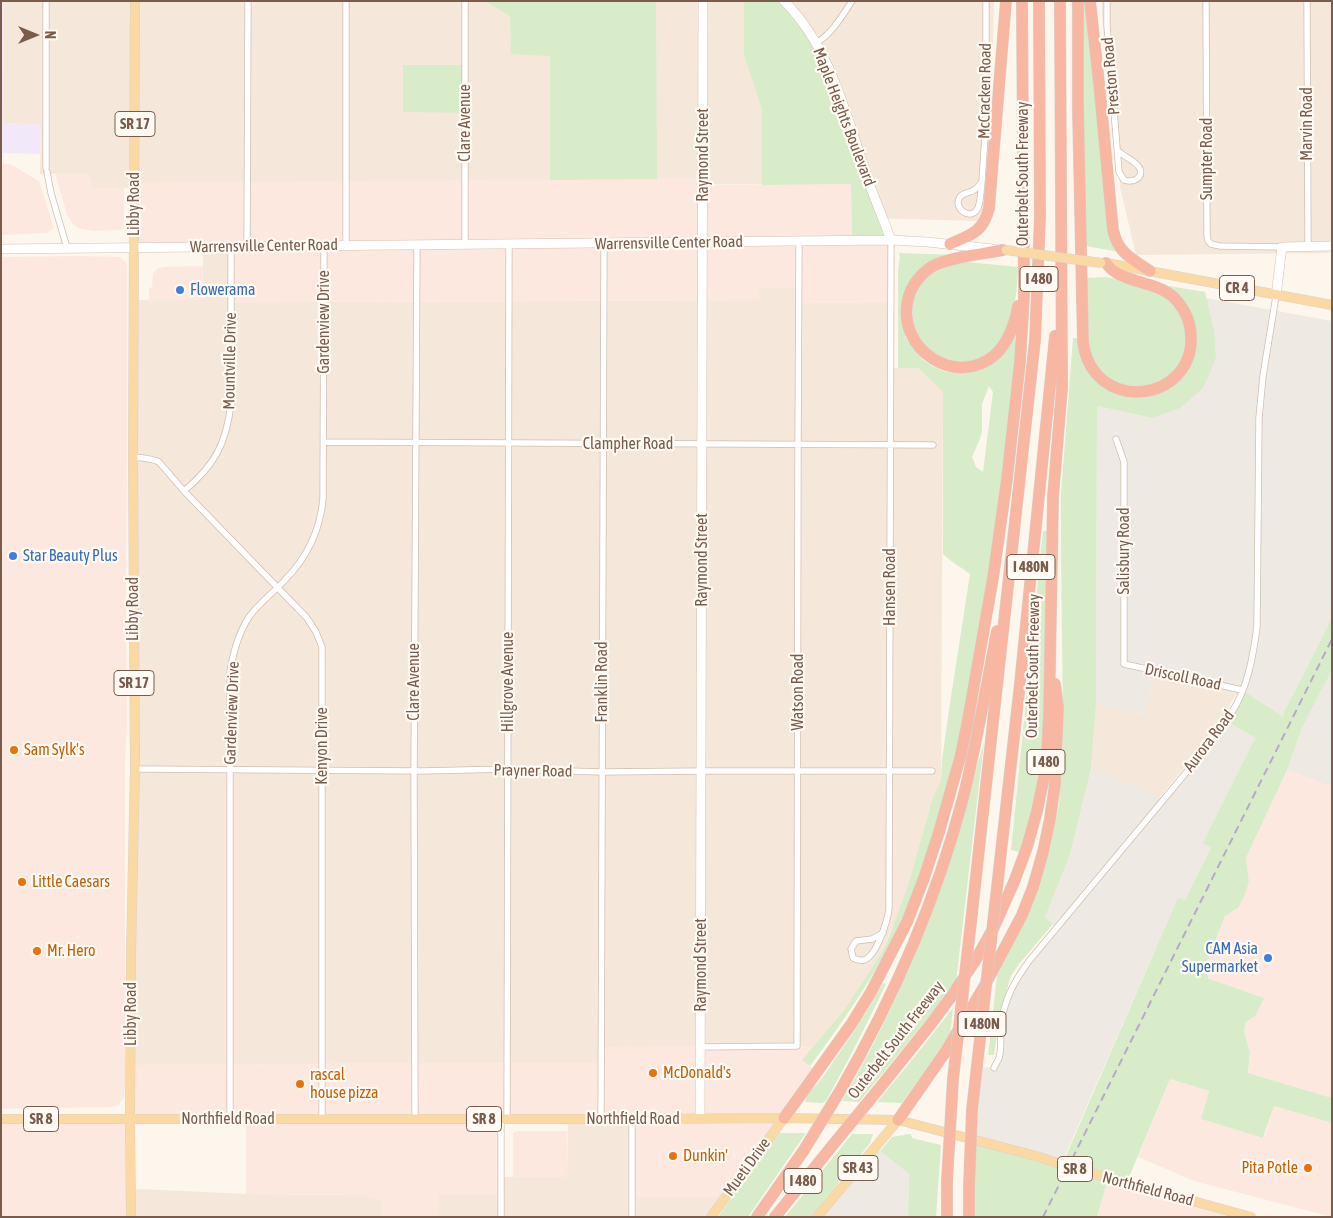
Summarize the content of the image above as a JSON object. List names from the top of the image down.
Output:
{
  "streets": {
    "highway": ["Outerbelt South Freeway", "I 480", "I 480N"],
    "main road": [
      "SR 17",
      "Libby Road",
      "Warrensville Center Road",
      "CR 4",
      "SR 8",
      "Northfield Road",
      "Mueti Drive",
      "SR 43"
    ],
    "street": [
      "Preston Road",
      "McCracken Road",
      "Maple Heights Boulevard",
      "Clare Avenue",
      "Marvin Road",
      "Raymond Street",
      "Sumpter Road",
      "Gardenview Drive",
      "Mountville Drive",
      "Clampher Road",
      "Salisbury Road",
      "Hansen Road",
      "Driscoll Road",
      "Hillgrove Avenue",
      "Franklin Road",
      "Watson Road",
      "Aurora Road",
      "Kenyon Drive",
      "Prayner Road"
    ]
  },
  "crossings": [
    ["Maple Heights Boulevard", "Warrensville Center Road"],
    ["Maple Heights Boulevard", "Hansen Road"],
    ["Clare Avenue", "Warrensville Center Road"],
    ["Clare Avenue", "Clampher Road"],
    ["Clare Avenue", "Prayner Road"],
    ["Clare Avenue", "Northfield Road"],
    ["Raymond Street", "Warrensville Center Road"],
    ["Raymond Street", "Clampher Road"],
    ["Raymond Street", "Watson Road"],
    ["Raymond Street", "Prayner Road"],
    ["Raymond Street", "Northfield Road"],
    ["Libby Road", "Warrensville Center Road"],
    ["Libby Road", "Kenyon Drive"],
    ["Libby Road", "Prayner Road"],
    ["Libby Road", "Northfield Road"],
    ["Warrensville Center Road", "Gardenview Drive"],
    ["Warrensville Center Road", "Mountville Drive"],
    ["Warrensville Center Road", "Hansen Road"],
    ["Warrensville Center Road", "Hillgrove Avenue"],
    ["Warrensville Center Road", "Franklin Road"],
    ["Warrensville Center Road", "Watson Road"],
    ["Warrensville Center Road", "Aurora Road"],
    ["Gardenview Drive", "Clampher Road"],
    ["Gardenview Drive", "Kenyon Drive"],
    ["Gardenview Drive", "Prayner Road"],
    ["Gardenview Drive", "Northfield Road"],
    ["Mountville Drive", "Kenyon Drive"],
    ["Clampher Road", "Hansen Road"],
    ["Clampher Road", "Hillgrove Avenue"],
    ["Clampher Road", "Franklin Road"],
    ["Clampher Road", "Watson Road"],
    ["Salisbury Road", "Driscoll Road"],
    ["Hansen Road", "Prayner Road"],
    ["Driscoll Road", "Aurora Road"],
    ["Hillgrove Avenue", "Prayner Road"],
    ["Hillgrove Avenue", "Northfield Road"],
    ["Franklin Road", "Prayner Road"],
    ["Franklin Road", "Northfield Road"],
    ["Watson Road", "Prayner Road"],
    ["Kenyon Drive", "Prayner Road"],
    ["Kenyon Drive", "Northfield Road"],
    ["Northfield Road", "Mueti Drive"],
    ["Northfield Road", "SR 43"]
  ],
  "places": [
    "Flowerama",
    "Star Beauty Plus",
    "Sam Sylk's",
    "Little Caesars",
    "Mr. Hero",
    "CAM Asia Supermarket",
    "McDonald's",
    "rascal house pizza",
    "Dunkin'",
    "Pita Potle"
  ],
  "north": "right"
}
